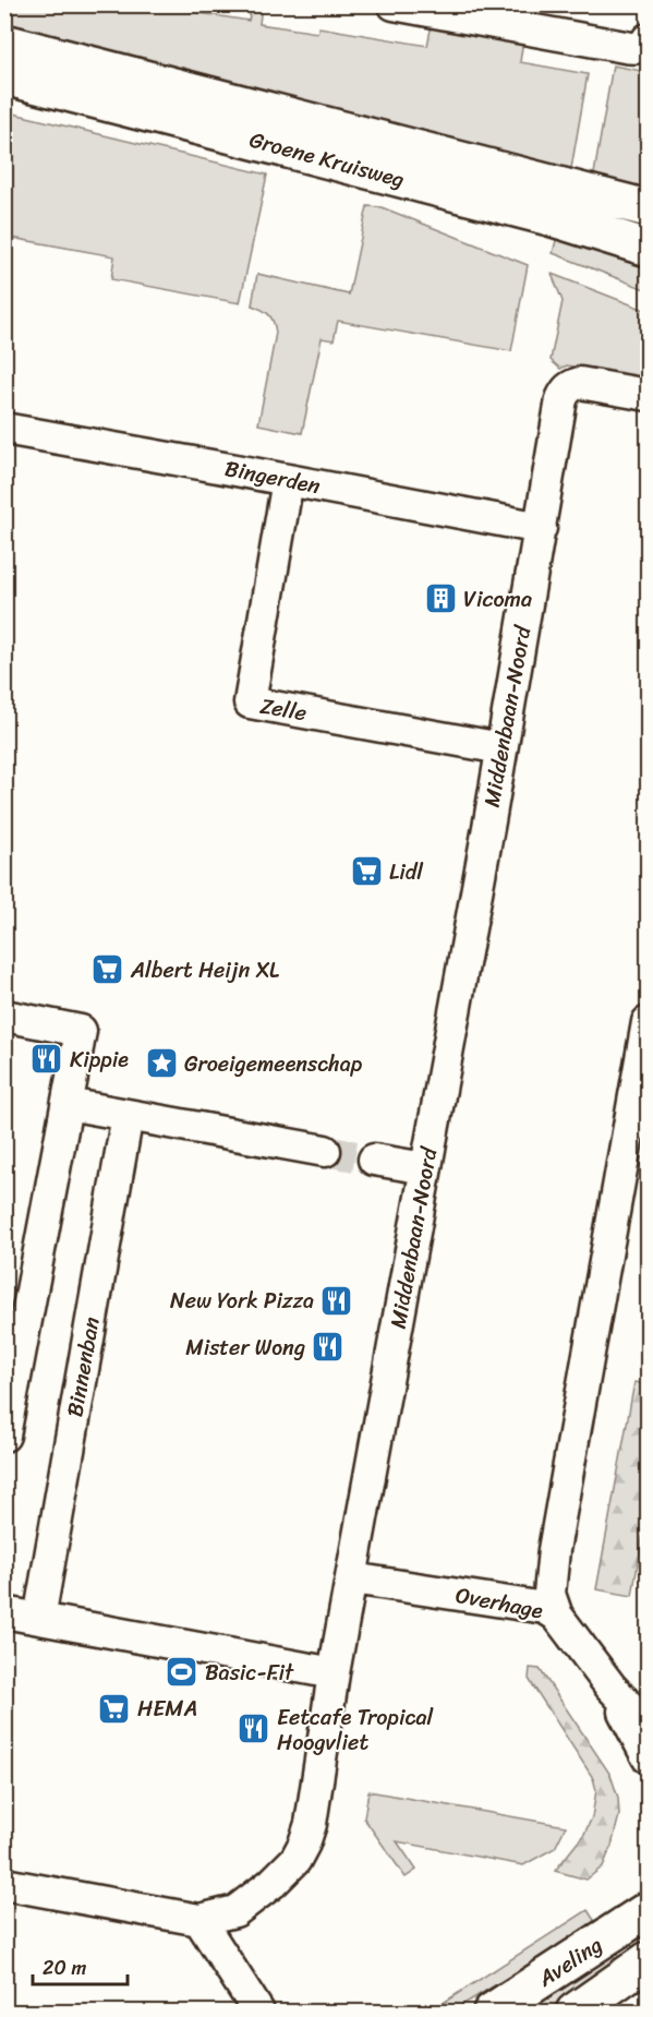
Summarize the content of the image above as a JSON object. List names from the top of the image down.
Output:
{
  "streets": {
    "main road": ["Groene Kruisweg", "Aveling"],
    "street": [
      "Bingerden",
      "Zelle",
      "Middenbaan-Noord",
      "Binnenban",
      "Overhage"
    ]
  },
  "crossings": [
    ["Bingerden", "Zelle"],
    ["Bingerden", "Middenbaan-Noord"],
    ["Zelle", "Middenbaan-Noord"],
    ["Middenbaan-Noord", "Overhage"]
  ],
  "places": {
    "building": ["Vicoma"],
    "supermarket": ["Lidl", "Albert Heijn XL", "HEMA"],
    "restaurant": [
      "Kippie",
      "New York Pizza",
      "Mister Wong",
      "Eetcafe Tropical Hoogvliet"
    ],
    "place": ["Groeigemeenschap"],
    "sports": ["Basic-Fit"]
  },
  "scale_bar": "20 m"
}
